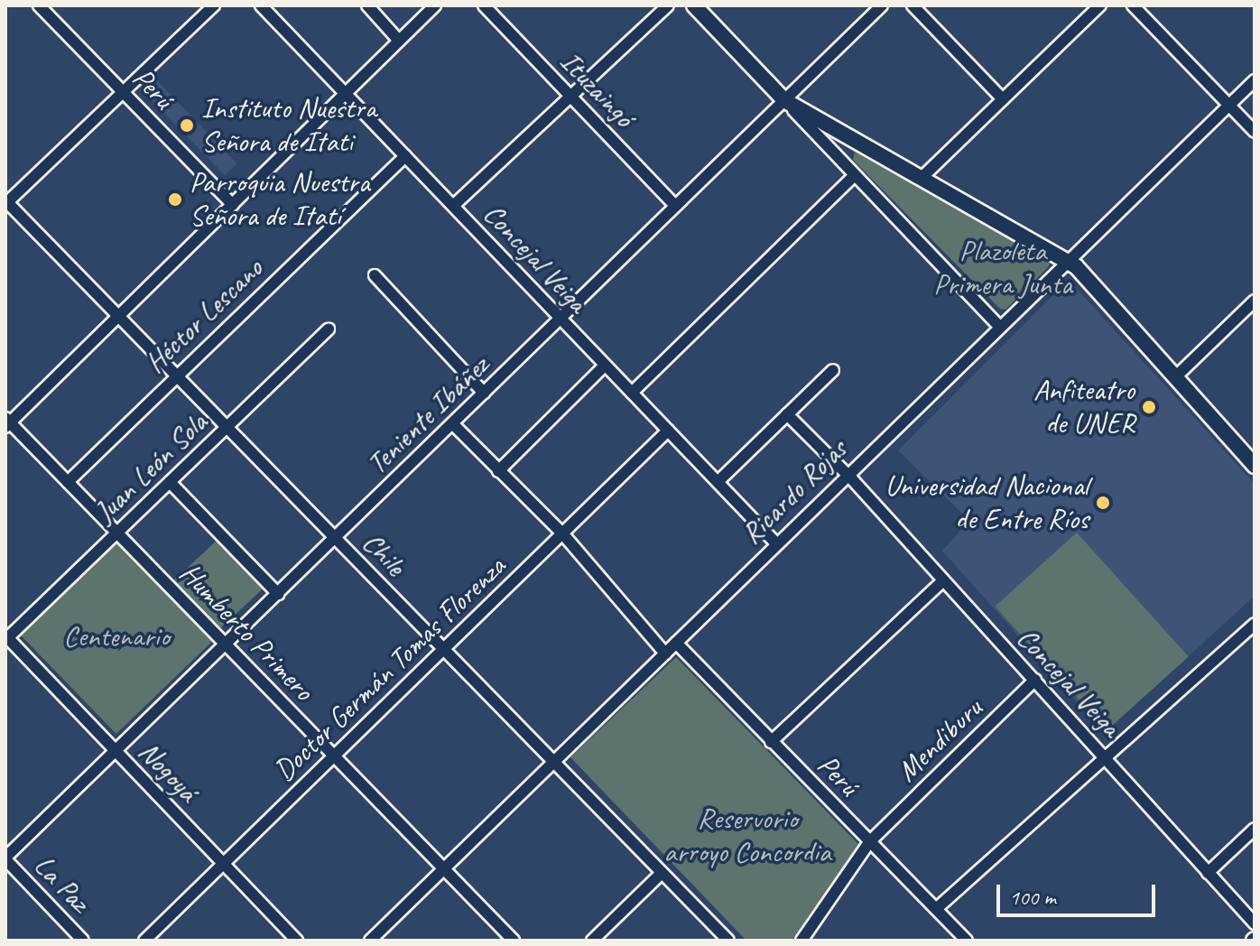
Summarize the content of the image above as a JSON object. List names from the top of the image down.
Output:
{
  "streets": {
    "street": [
      "Perú",
      "Ituzaingó",
      "Concejal Veiga",
      "Héctor Lescano",
      "Teniente Ibáñez",
      "Juan León Sola",
      "Ricardo Rojas",
      "Chile",
      "Humberto Primero",
      "Doctor Germán Tomas Florenza",
      "Mendiburu",
      "Nogoyá",
      "La Paz"
    ]
  },
  "crossings": [
    ["Perú", "Ricardo Rojas"],
    ["Perú", "Mendiburu"],
    ["Ituzaingó", "Teniente Ibáñez"],
    ["Concejal Veiga", "Héctor Lescano"],
    ["Concejal Veiga", "Teniente Ibáñez"],
    ["Concejal Veiga", "Ricardo Rojas"],
    ["Concejal Veiga", "Doctor Germán Tomas Florenza"],
    ["Concejal Veiga", "Mendiburu"],
    ["Héctor Lescano", "Chile"],
    ["Héctor Lescano", "Humberto Primero"],
    ["Teniente Ibáñez", "Chile"],
    ["Teniente Ibáñez", "Humberto Primero"],
    ["Teniente Ibáñez", "Nogoyá"],
    ["Teniente Ibáñez", "La Paz"],
    ["Juan León Sola", "Chile"],
    ["Juan León Sola", "Humberto Primero"],
    ["Juan León Sola", "Nogoyá"],
    ["Ricardo Rojas", "Chile"],
    ["Ricardo Rojas", "Humberto Primero"],
    ["Chile", "Doctor Germán Tomas Florenza"],
    ["Humberto Primero", "Doctor Germán Tomas Florenza"],
    ["Doctor Germán Tomas Florenza", "Nogoyá"]
  ],
  "parks": ["Plazoleta Primera Junta", "Centenario", "Reservorio arroyo Concordia"],
  "places": [
    "Instituto Nuestra Señora de Itati",
    "Parroquia Nuestra Señora de Itatí",
    "Anfiteatro de UNER",
    "Universidad Nacional de Entre Ríos"
  ],
  "scale_bar": "100 m"
}
